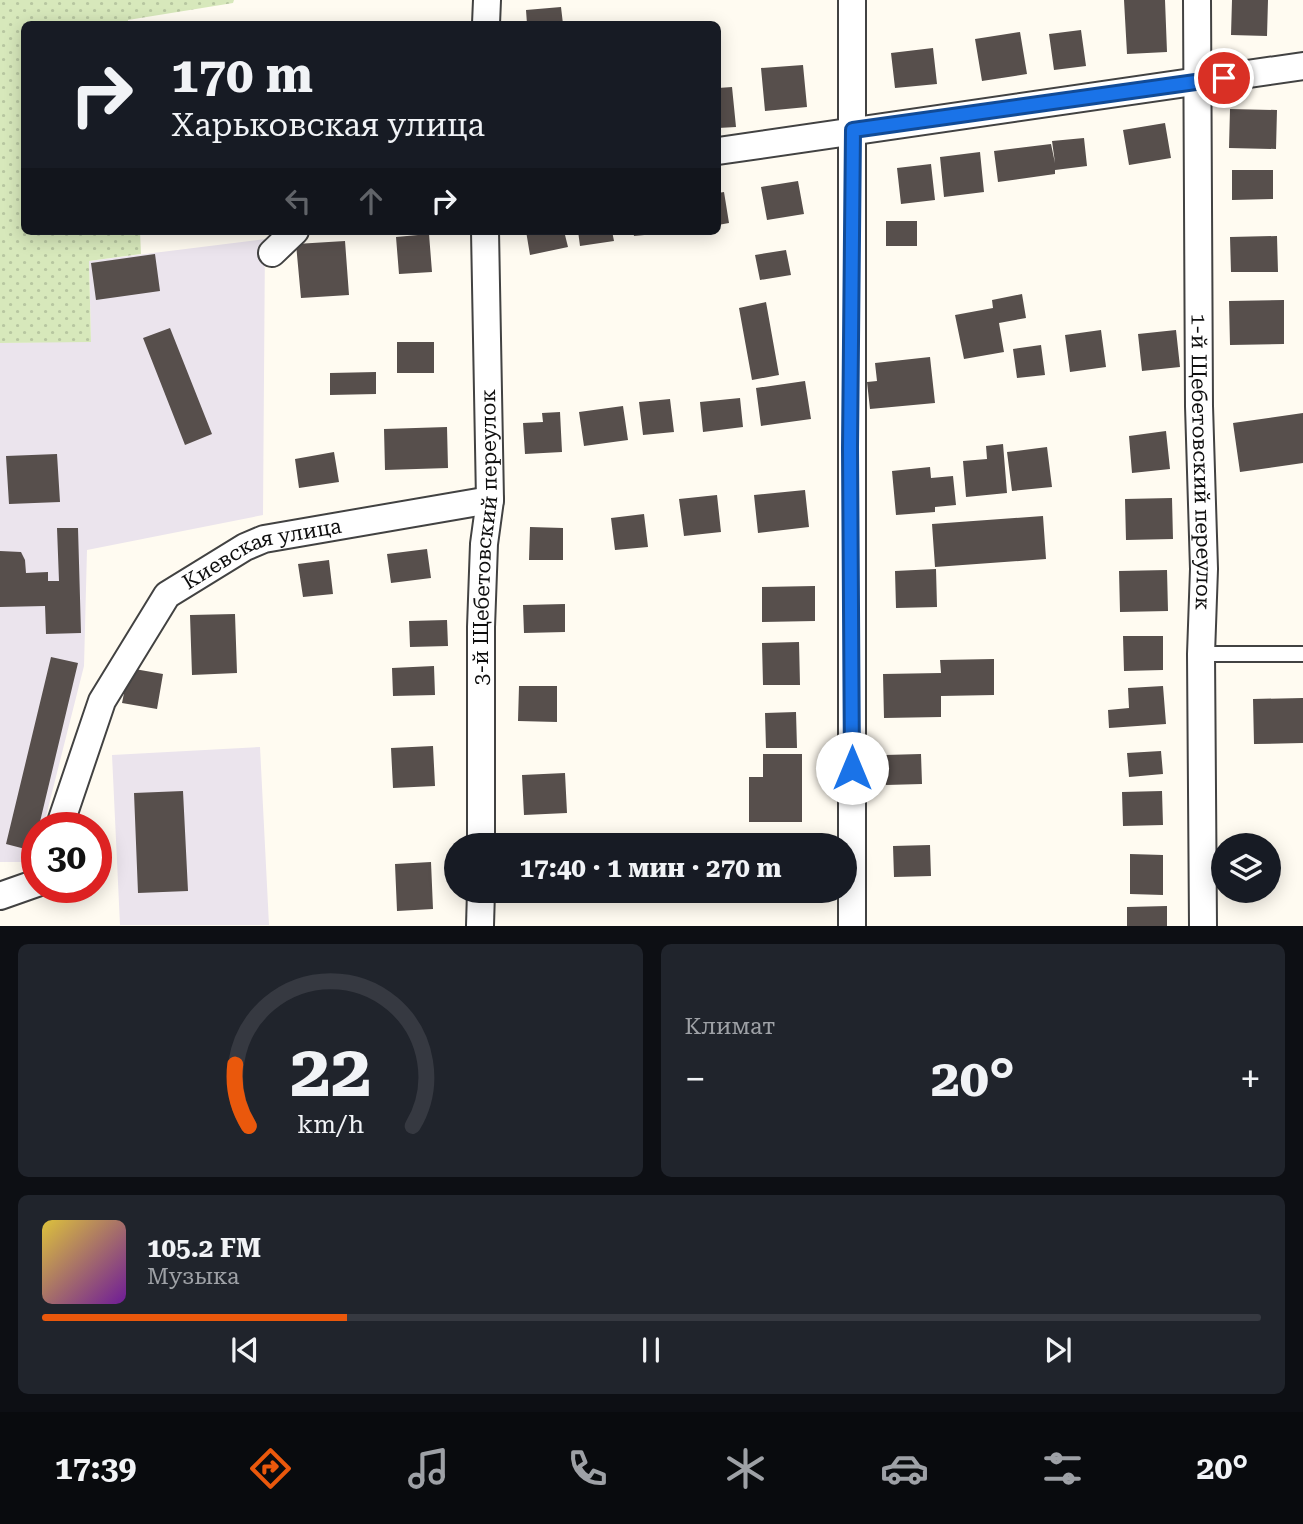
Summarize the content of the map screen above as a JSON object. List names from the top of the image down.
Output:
{
  "streets": {
    "street": ["1-й Щебетовский переулок", "3-й Щебетовский переулок", "Киевская улица"]
  },
  "crossings": [
    ["3-й Щебетовский переулок", "Киевская улица"]
  ],
  "page": {
    "turn": ["170 m", "Харьковская улица"],
    "limit": "30",
    "trip": "17:40 · 1 мин · 270 m",
    "tile": "Климат",
    "heat": ["−", "20°", "+"],
    "song": ["105.2 FM", "Музыка"],
    "tabs": ["17:39", "20°"],
    "gauge": ["22", "km/h"]
  }
}
